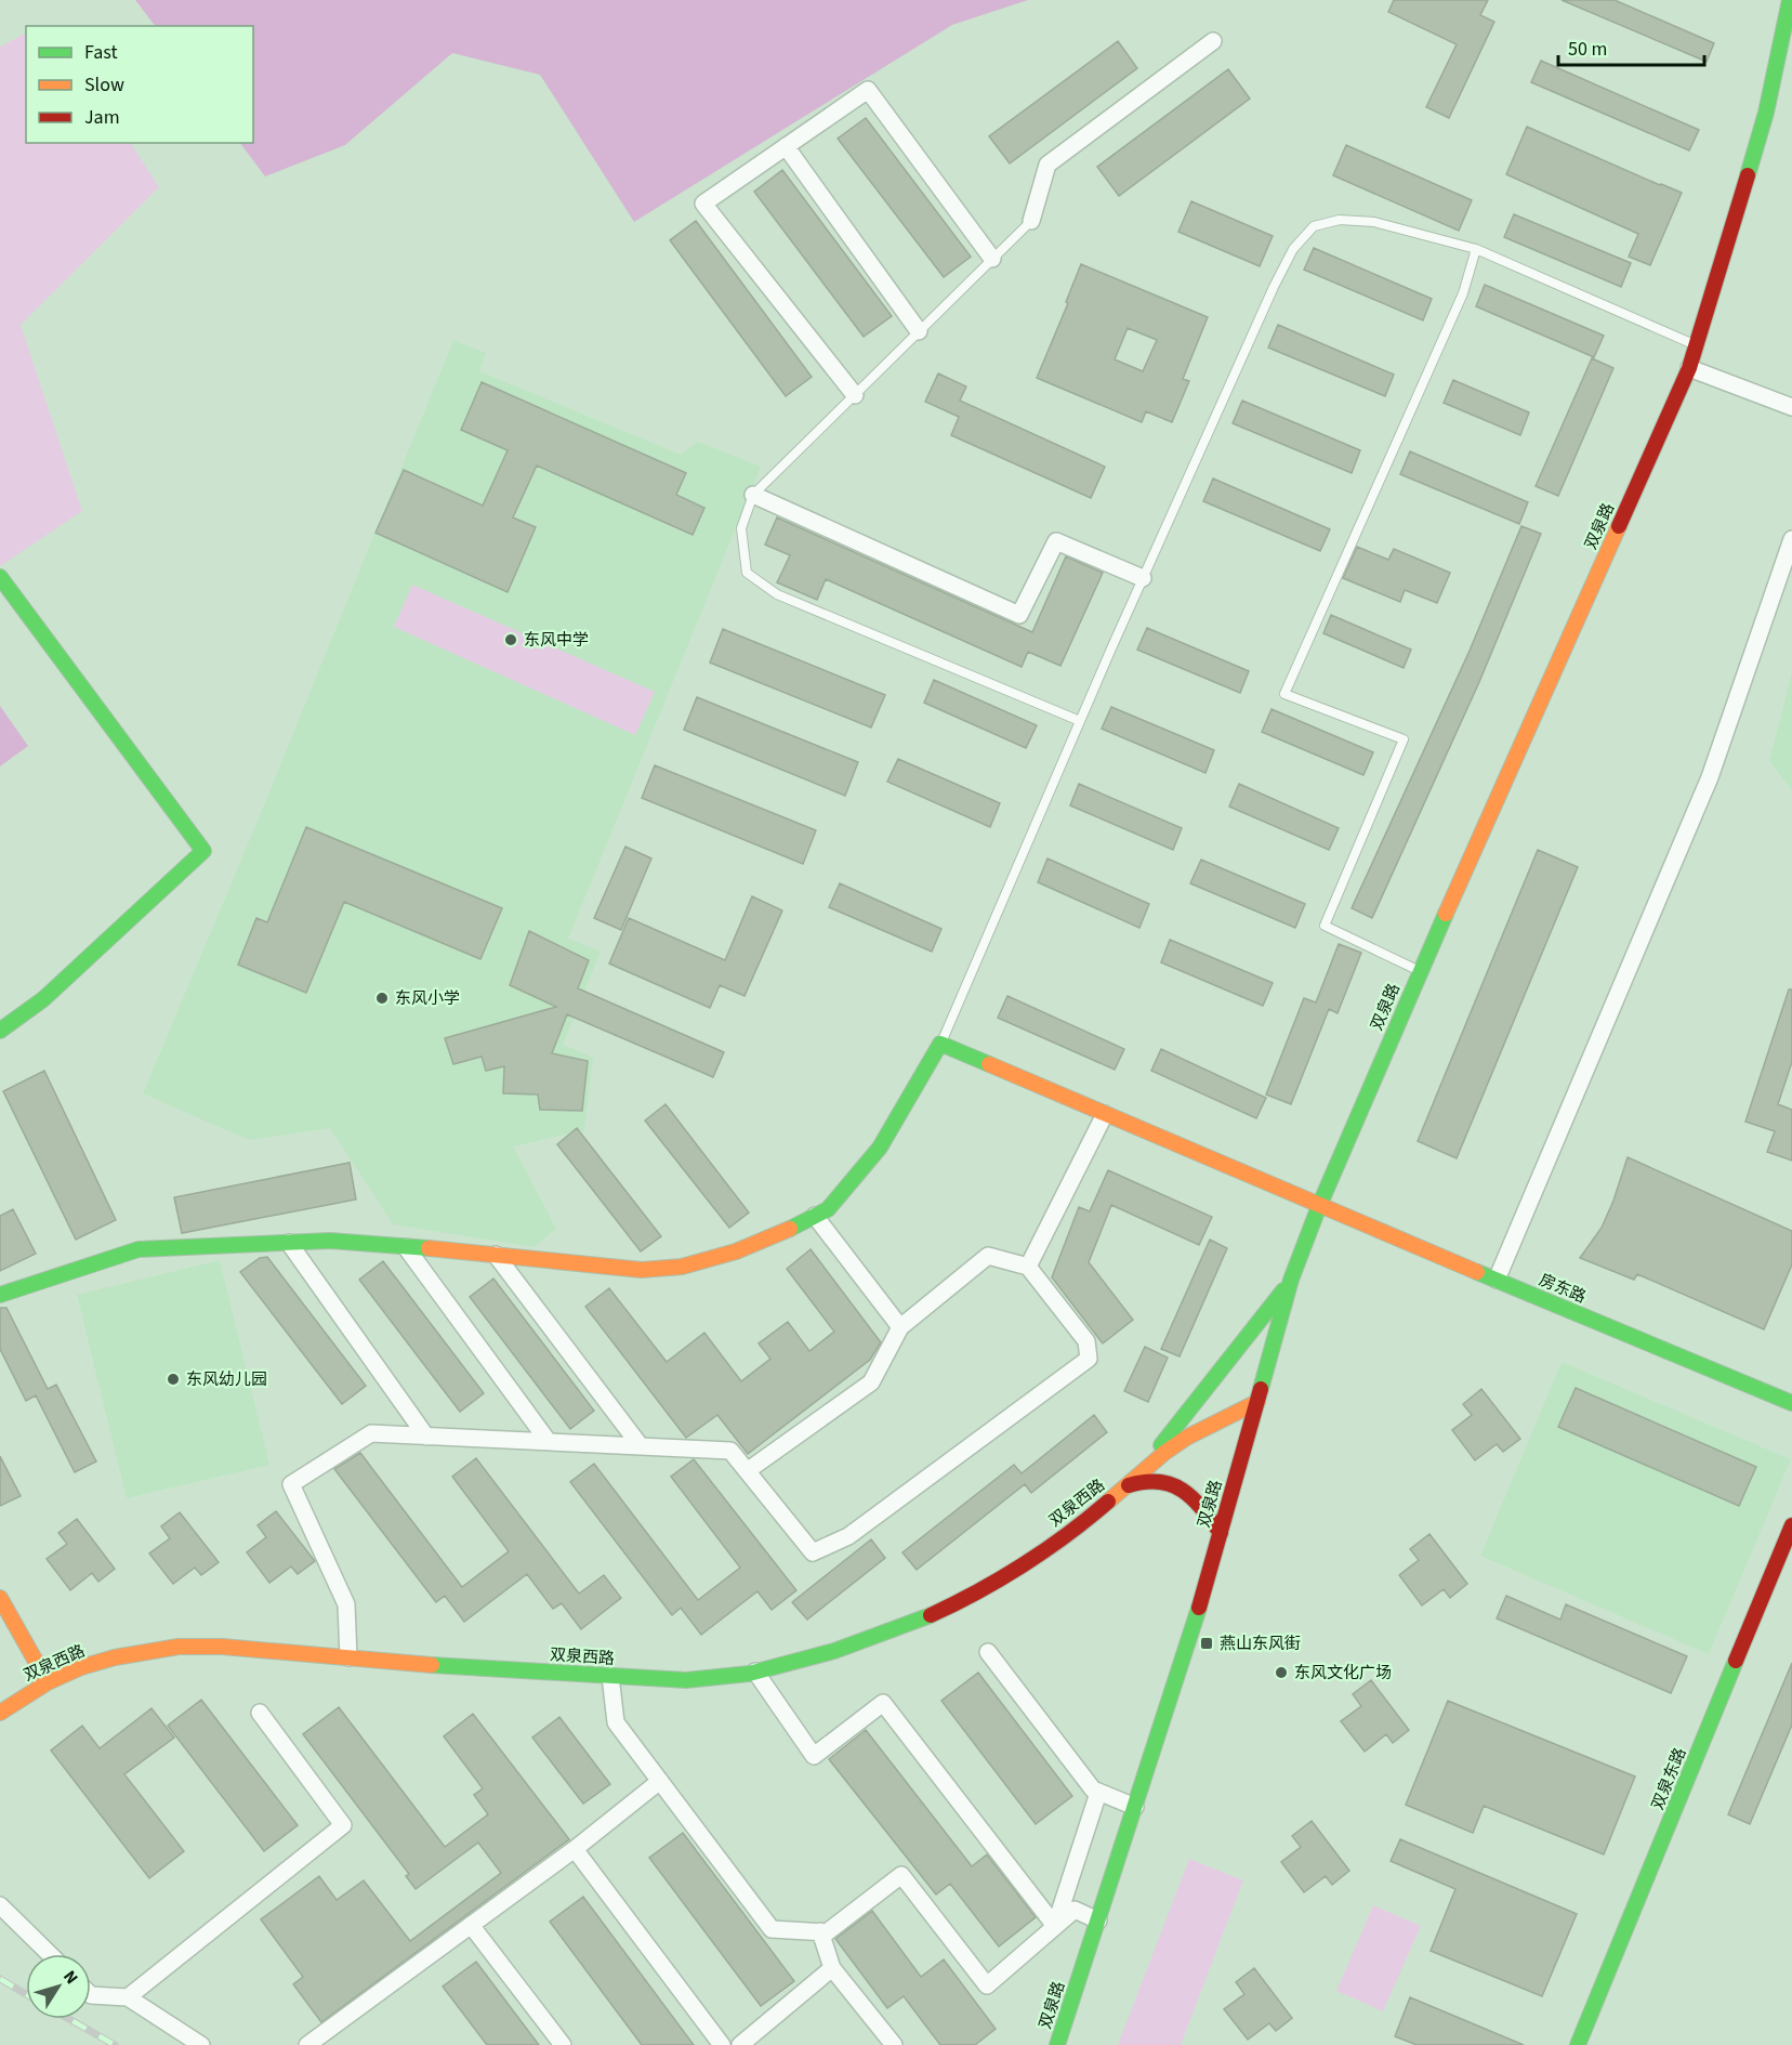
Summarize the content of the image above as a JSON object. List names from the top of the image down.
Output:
{
  "streets": {
    "street": [
      "双泉路",
      "房东路",
      "双泉西路",
      "双泉东路"
    ]
  },
  "crossings": [
    ["双泉路", "房东路"],
    ["双泉路", "双泉西路"]
  ],
  "places": {
    "other": [
      "东风中学",
      "东风小学",
      "东风幼儿园",
      "东风文化广场"
    ],
    "transit": ["燕山东风街"]
  },
  "legend": ["Fast", "Slow", "Jam"],
  "scale_bar": "50 m",
  "north": "top right"
}
